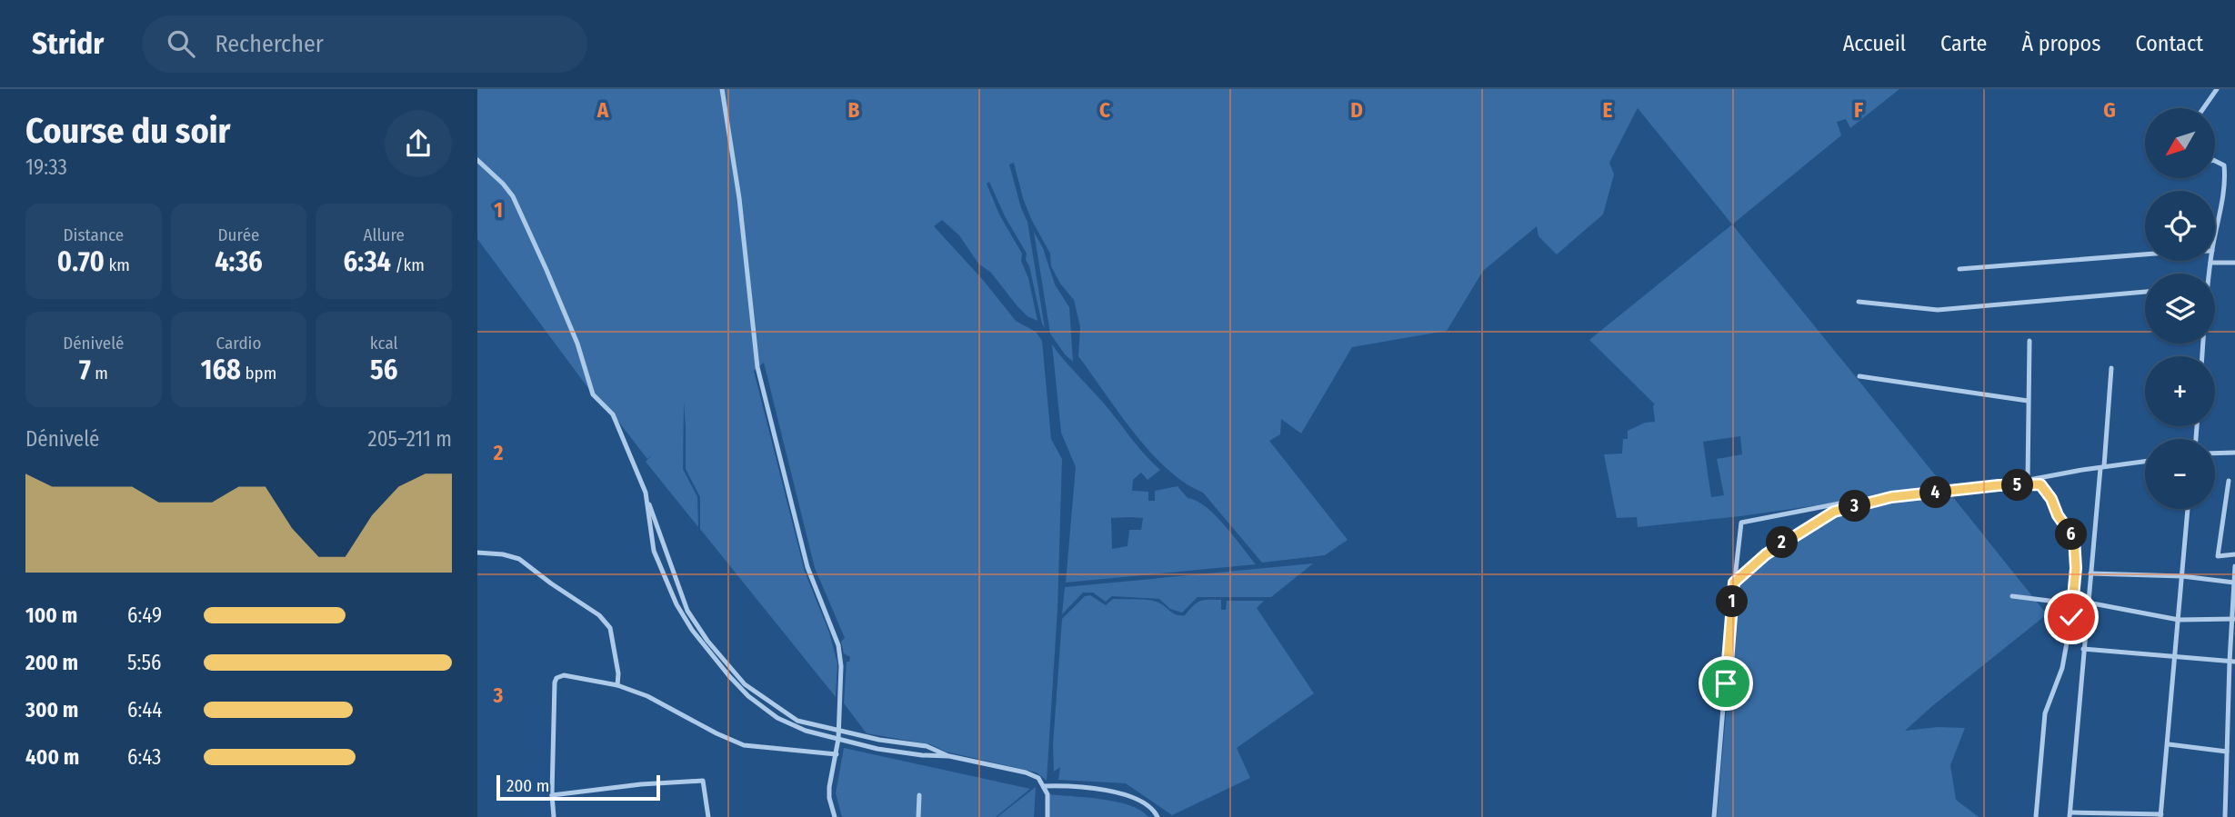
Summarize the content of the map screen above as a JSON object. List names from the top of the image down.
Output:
{
  "scale_bar": "200 m",
  "north": "bottom left",
  "page": {
    "header": "Stridr",
    "search": "Rechercher",
    "nav": [
      "Accueil",
      "Carte",
      "À propos",
      "Contact"
    ],
    "heading": ["Course du soir", "19:33"],
    "map_buttons": ["+", "−"],
    "stats": [
      ["Distance", "0.70 km"],
      ["Durée", "4:36"],
      ["Allure", "6:34 /km"],
      ["Dénivelé", "7 m"],
      ["Cardio", "168 bpm"],
      ["kcal", "56"]
    ],
    "chart": ["Dénivelé", "205–211 m"],
    "pins": [
      "5",
      "4",
      "3",
      "6",
      "2",
      "1"
    ],
    "list": [
      {
        "name": "100 m",
        "note": "6:49"
      },
      {
        "name": "200 m",
        "note": "5:56"
      },
      {
        "name": "300 m",
        "note": "6:44"
      },
      {
        "name": "400 m",
        "note": "6:43"
      }
    ],
    "scale": "200 m"
  },
  "grid": {
    "columns": [
      "A",
      "B",
      "C",
      "D",
      "E",
      "F",
      "G"
    ],
    "rows": ["1", "2", "3"]
  }
}
